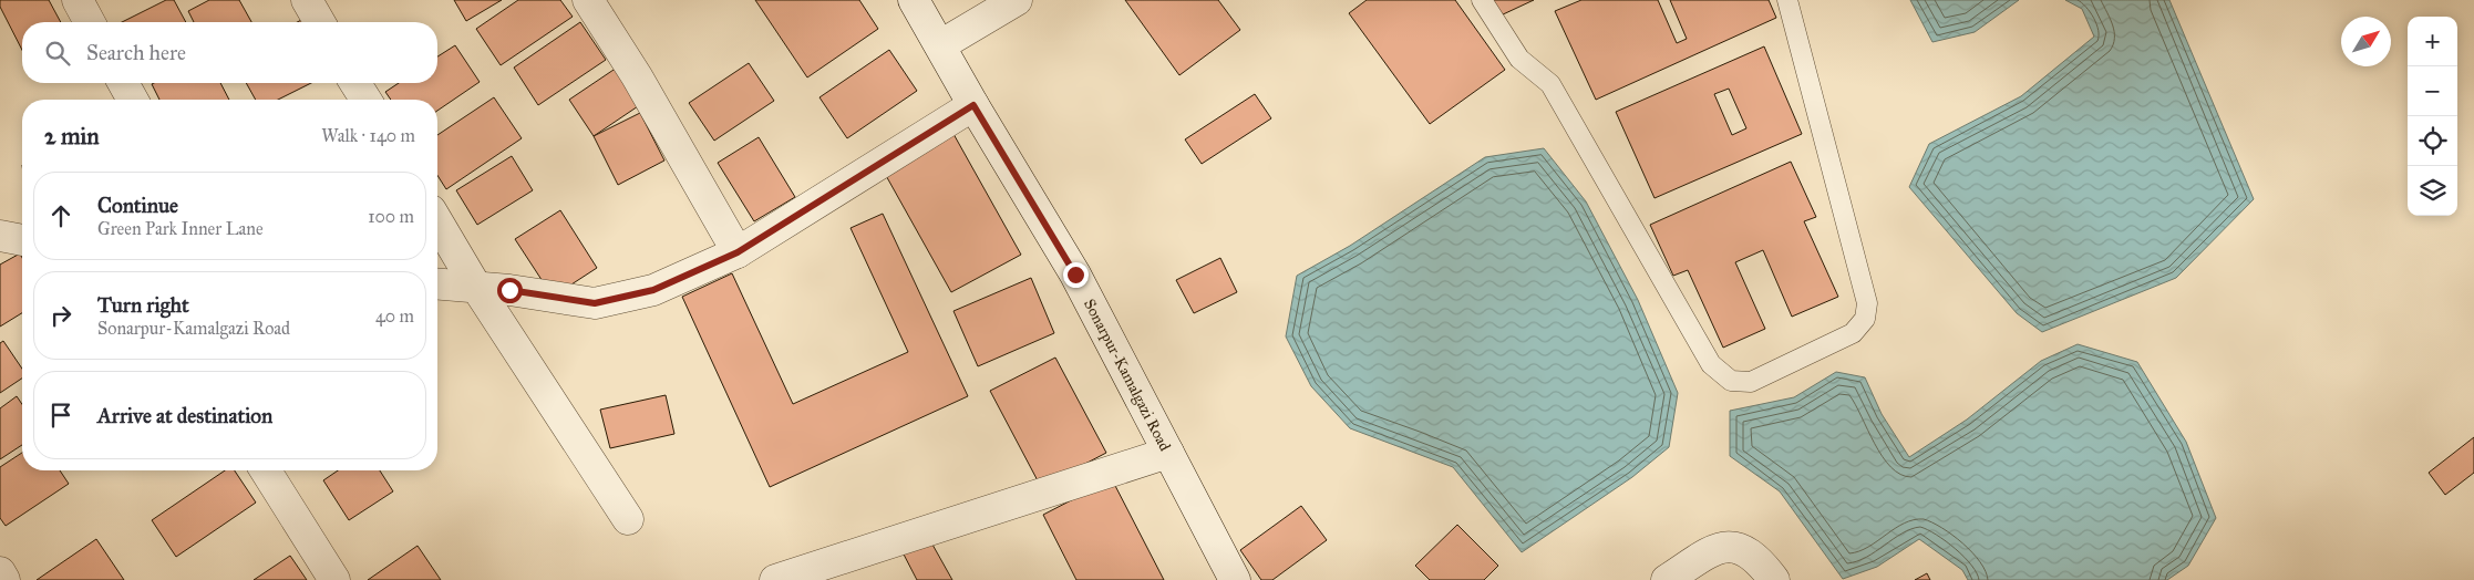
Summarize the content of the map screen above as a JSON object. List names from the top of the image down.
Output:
{
  "streets": {
    "street": ["Sonarpur-Kamalgazi Road"]
  },
  "north": "top right",
  "page": {
    "map_buttons": ["+", "−"],
    "search": "Search here",
    "heading": ["2 min", "Walk · 140 m"],
    "list": [
      ["Continue", "Green Park Inner Lane", "100 m"],
      ["Turn right", "Sonarpur-Kamalgazi Road", "40 m"],
      "Arrive at destination"
    ]
  }
}
